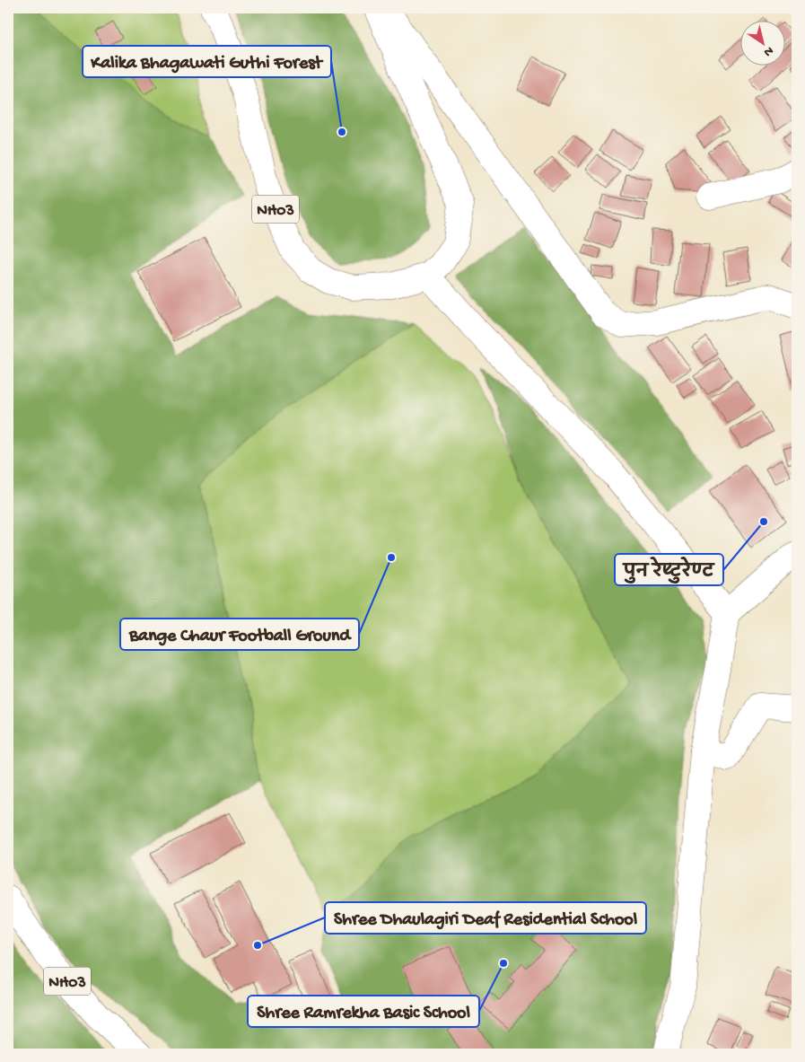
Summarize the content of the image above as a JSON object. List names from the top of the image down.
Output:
{
  "streets": {
    "main road": ["NH03"]
  },
  "places": [
    "Kalika Bhagawati Guthi Forest",
    "पुन रेष्टुरेण्ट",
    "Bange Chaur Football Ground",
    "Shree Dhaulagiri Deaf Residential School",
    "Shree Ramrekha Basic School"
  ],
  "north": "bottom right"
}
